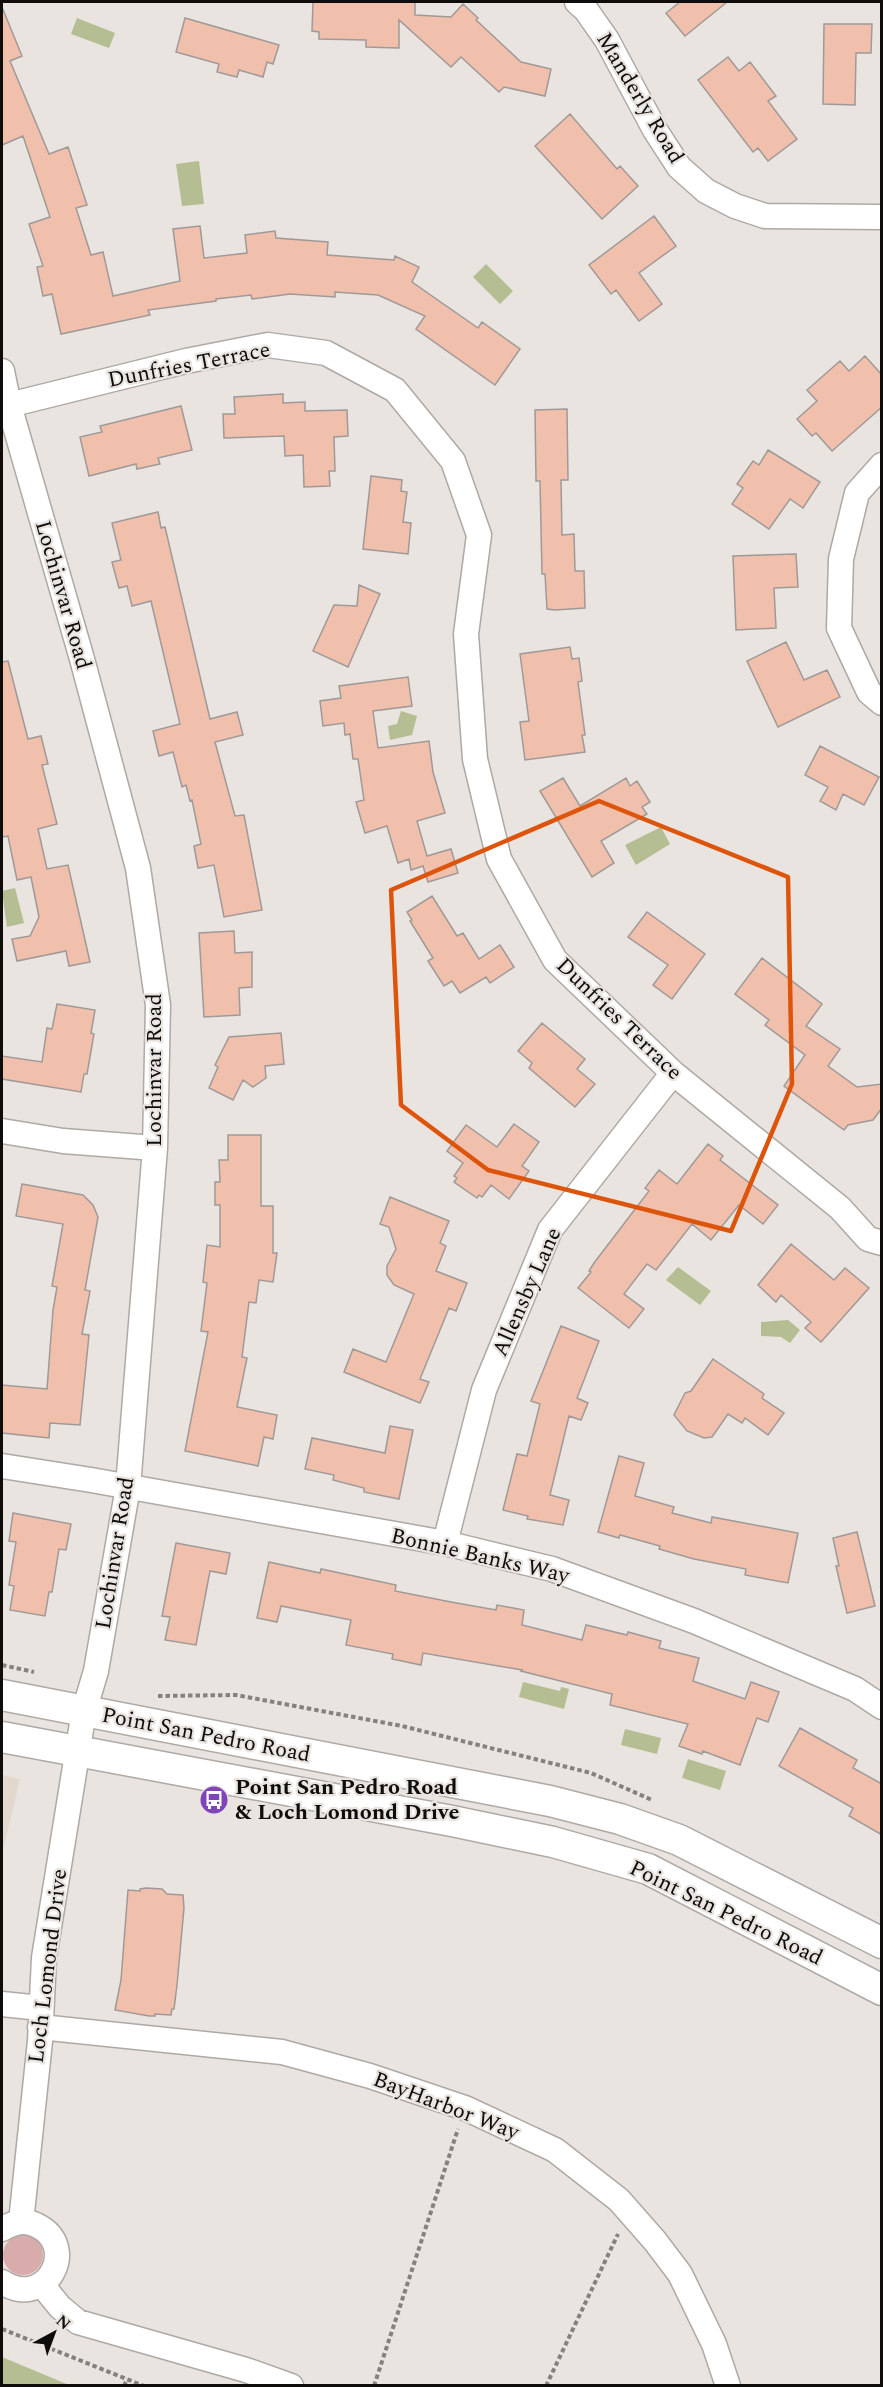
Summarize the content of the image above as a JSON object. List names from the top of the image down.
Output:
{
  "streets": {
    "main road": ["Point San Pedro Road"],
    "street": [
      "Manderly Road",
      "Dunfries Terrace",
      "Lochinvar Road",
      "Allensby Lane",
      "Bonnie Banks Way",
      "Loch Lomond Drive",
      "BayHarbor Way"
    ]
  },
  "crossings": [
    ["Dunfries Terrace", "Lochinvar Road"],
    ["Dunfries Terrace", "Allensby Lane"],
    ["Lochinvar Road", "Bonnie Banks Way"],
    ["Lochinvar Road", "Point San Pedro Road"],
    ["Lochinvar Road", "Loch Lomond Drive"],
    ["Allensby Lane", "Bonnie Banks Way"],
    ["Point San Pedro Road", "Loch Lomond Drive"],
    ["Loch Lomond Drive", "BayHarbor Way"]
  ],
  "places": {
    "bus stop": ["Point San Pedro Road & Loch Lomond Drive"]
  },
  "north": "top right"
}
